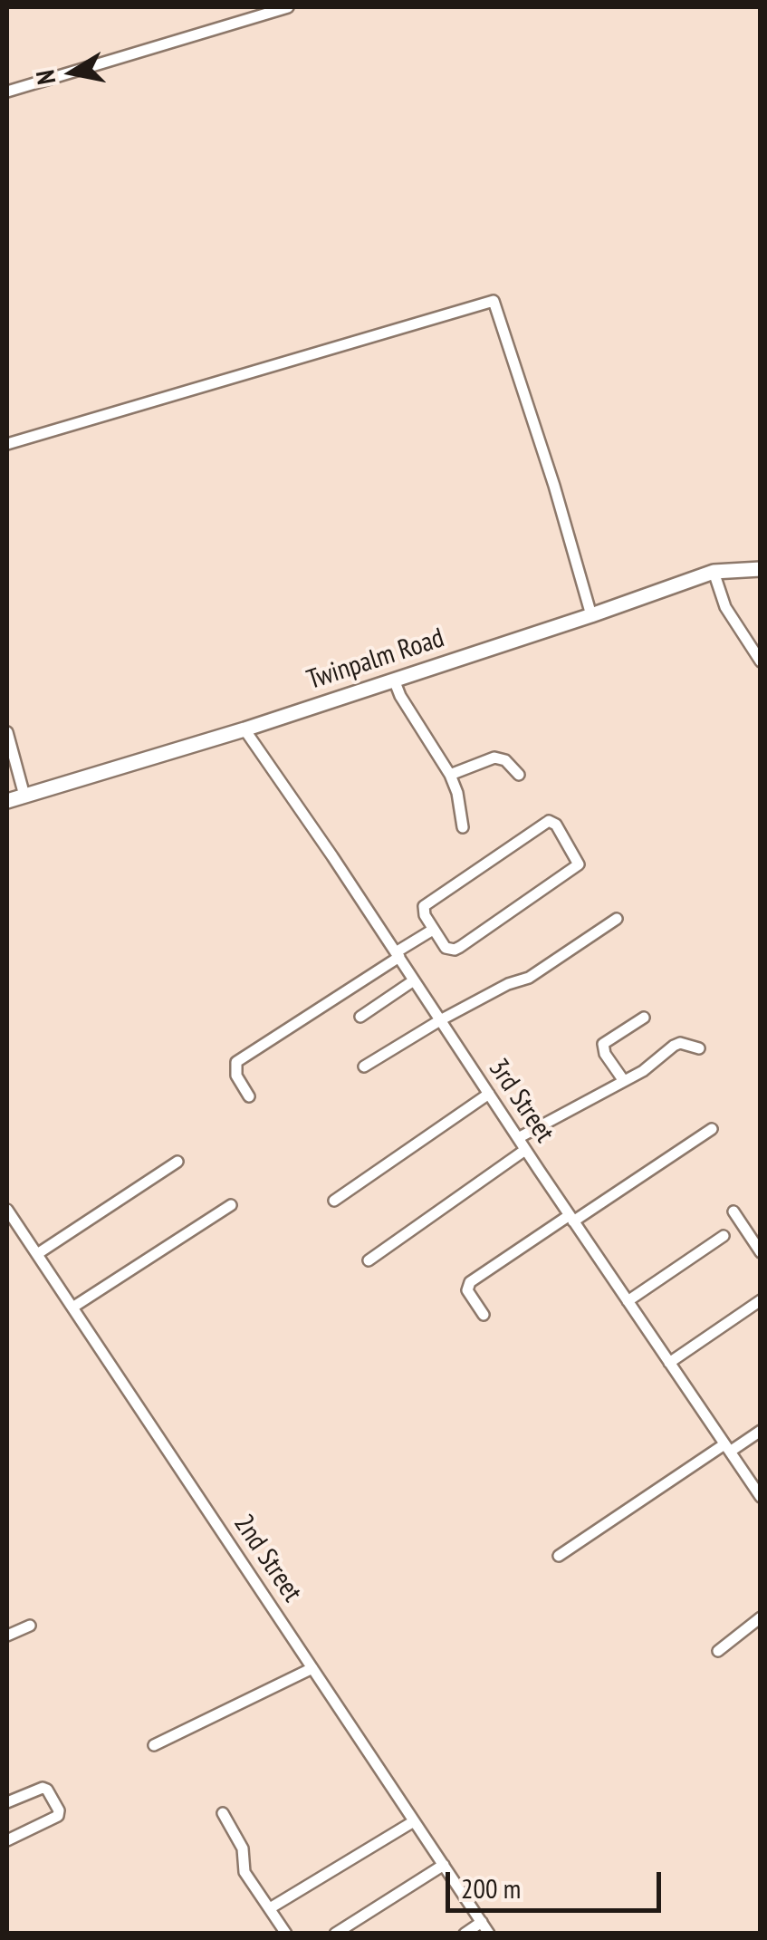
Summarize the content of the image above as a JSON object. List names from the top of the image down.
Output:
{
  "streets": {
    "main road": ["Twinpalm Road"],
    "street": ["3rd Street", "2nd Street"]
  },
  "crossings": [
    ["Twinpalm Road", "3rd Street"]
  ],
  "scale_bar": "200 m",
  "north": "left"
}
